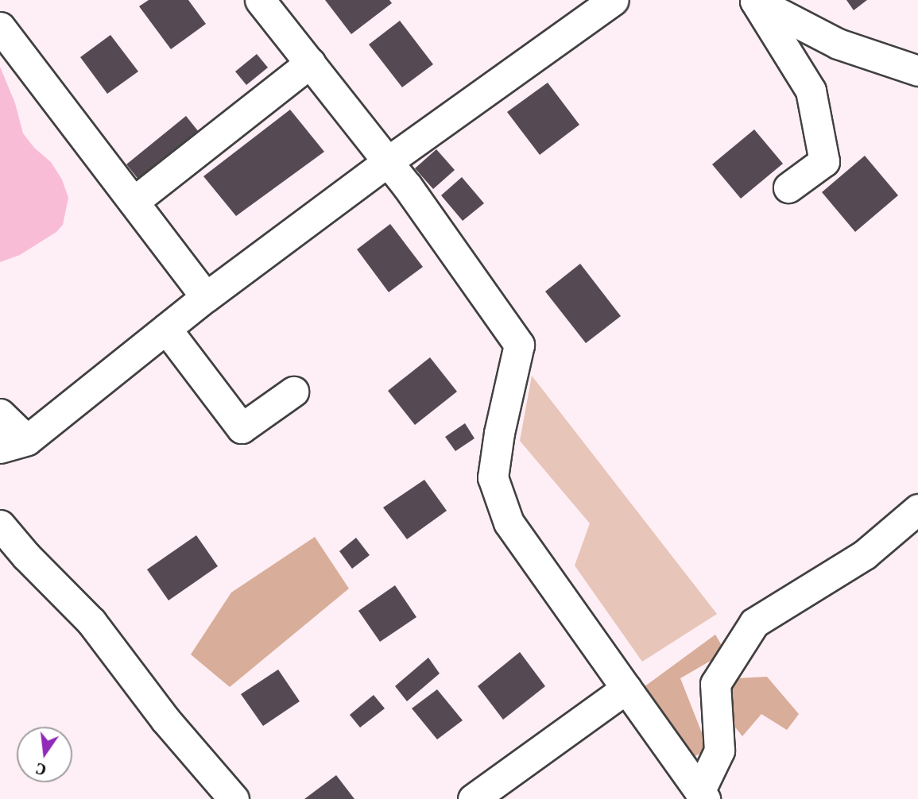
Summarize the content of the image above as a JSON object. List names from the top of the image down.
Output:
{
  "north": "bottom"
}
